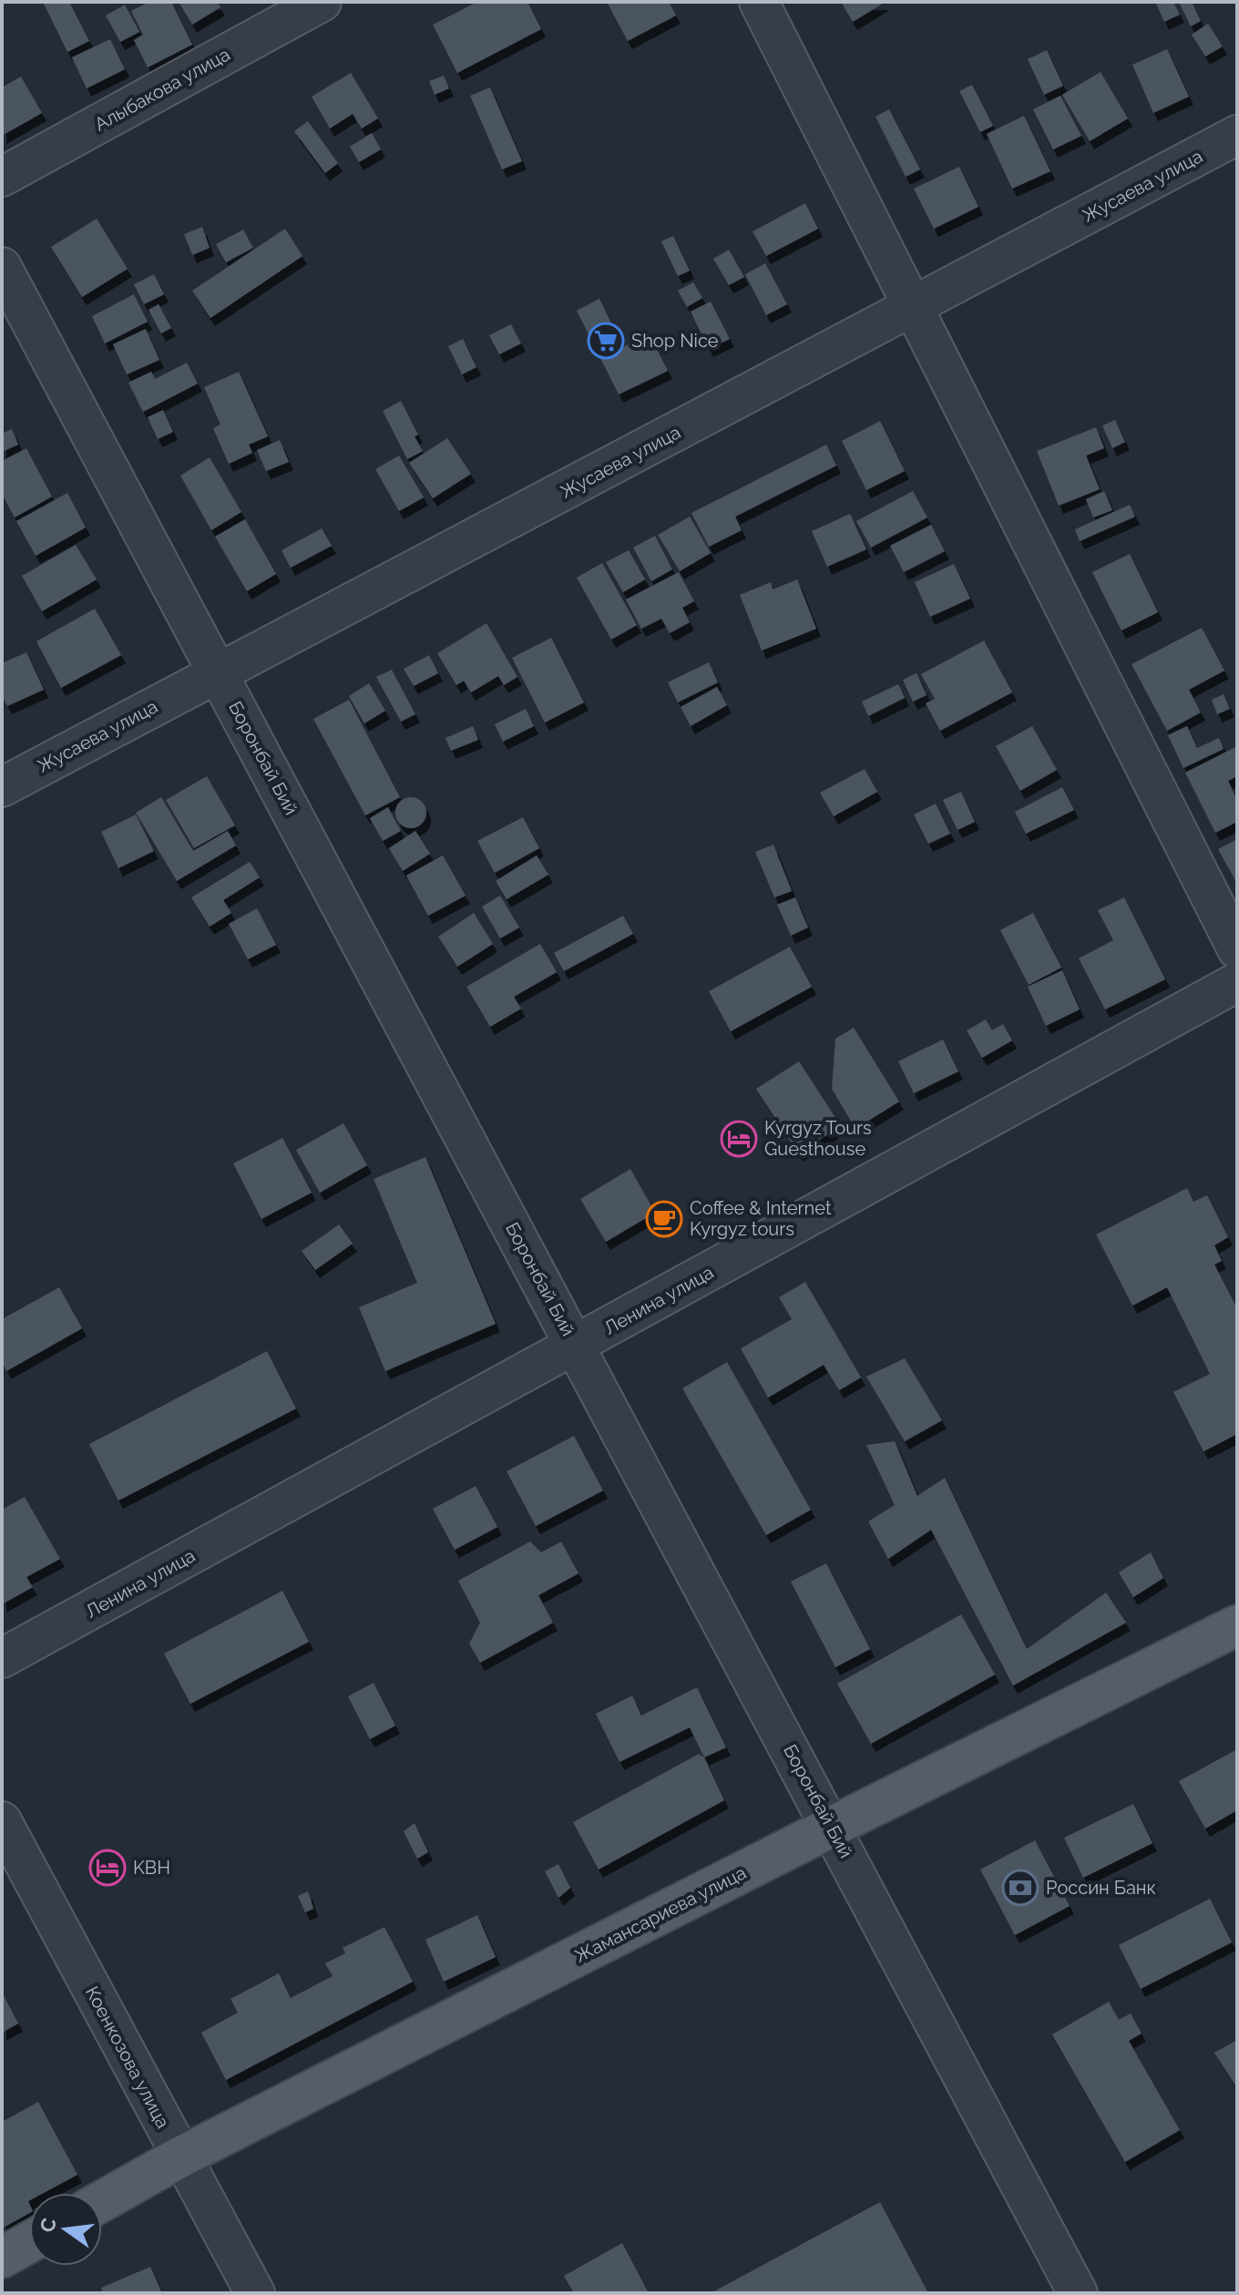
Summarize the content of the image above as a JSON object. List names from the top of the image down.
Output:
{
  "streets": {
    "main road": ["Жамансариева улица"],
    "street": [
      "Алыбакова улица",
      "Жусаева улица",
      "Боронбай Бий",
      "Ленина улица",
      "Коенкозова улица"
    ]
  },
  "crossings": [
    ["Жусаева улица", "Боронбай Бий"],
    ["Боронбай Бий", "Ленина улица"],
    ["Боронбай Бий", "Жамансариева улица"],
    ["Жамансариева улица", "Коенкозова улица"]
  ],
  "places": {
    "supermarket": ["Shop Nice"],
    "hotel": ["Kyrgyz Tours Guesthouse", "KBH"],
    "cafe": ["Coffee & Internet Kyrgyz tours"],
    "bank": ["Россин Банк"]
  },
  "north": "left"
}
